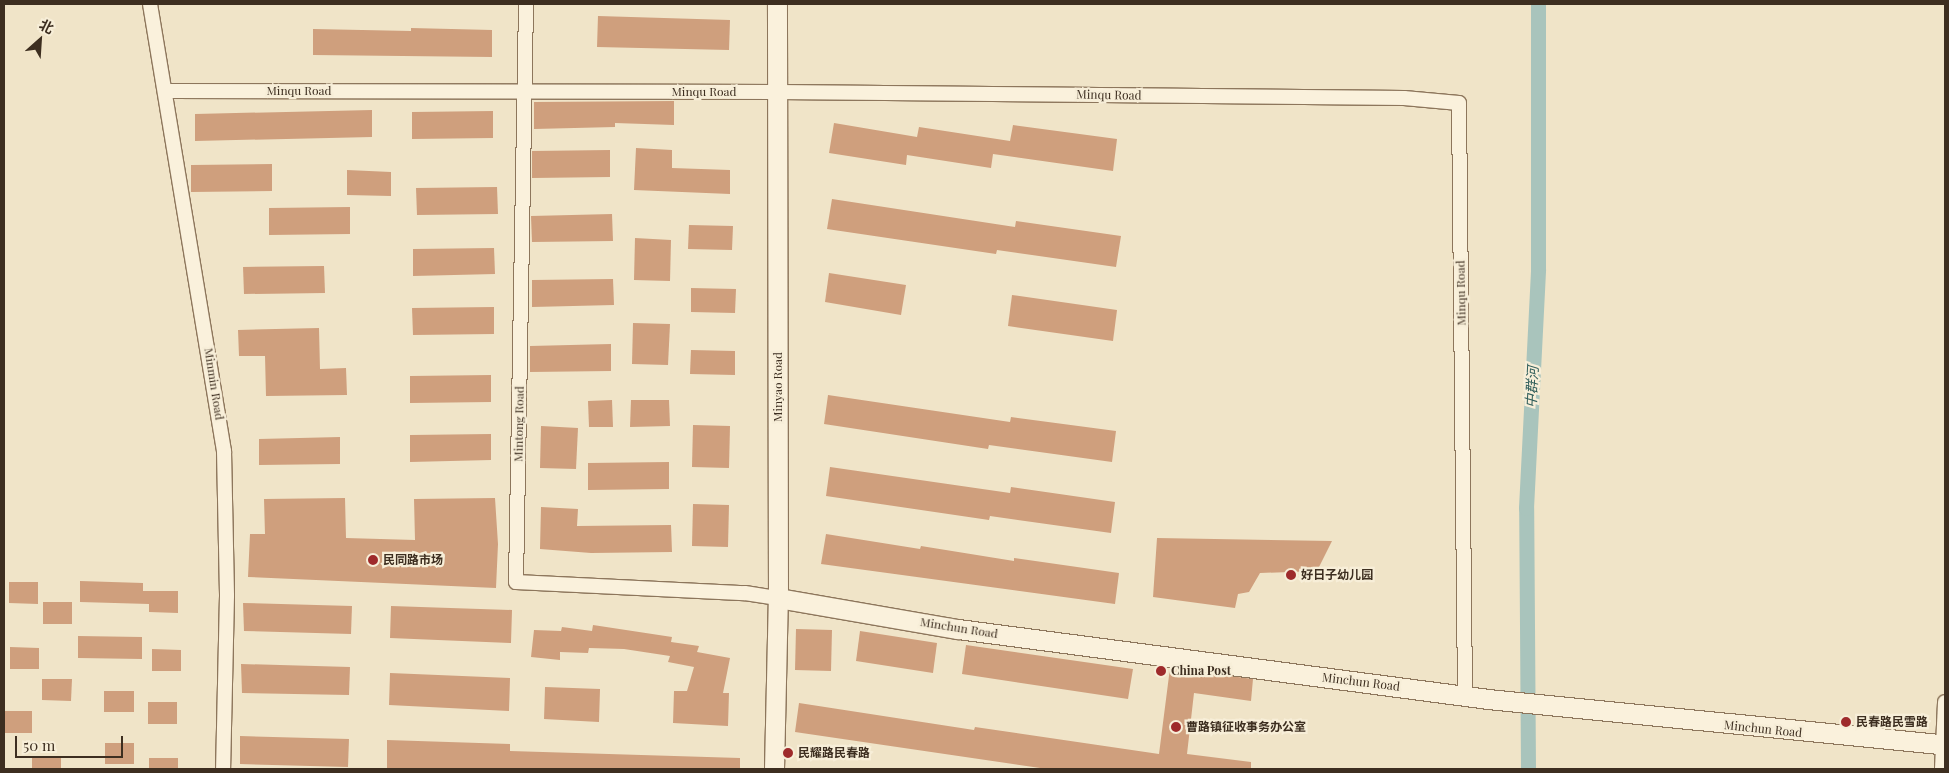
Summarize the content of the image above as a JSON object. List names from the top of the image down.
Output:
{
  "streets": {
    "street": [
      "Minqu Road",
      "Minmin Road",
      "Minyao Road",
      "Mintong Road",
      "Minchun Road"
    ]
  },
  "crossings": [
    ["Minqu Road", "Minmin Road"],
    ["Minqu Road", "Minyao Road"],
    ["Minqu Road", "Mintong Road"],
    ["Minqu Road", "Minchun Road"],
    ["Minyao Road", "Mintong Road"],
    ["Minyao Road", "Minchun Road"],
    ["Mintong Road", "Minchun Road"]
  ],
  "water": ["中群河"],
  "places": [
    "民同路市场",
    "好日子幼儿园",
    "China Post",
    "民春路民雪路",
    "曹路镇征收事务办公室",
    "民耀路民春路"
  ],
  "scale_bar": "50 m",
  "north": "top right"
}
